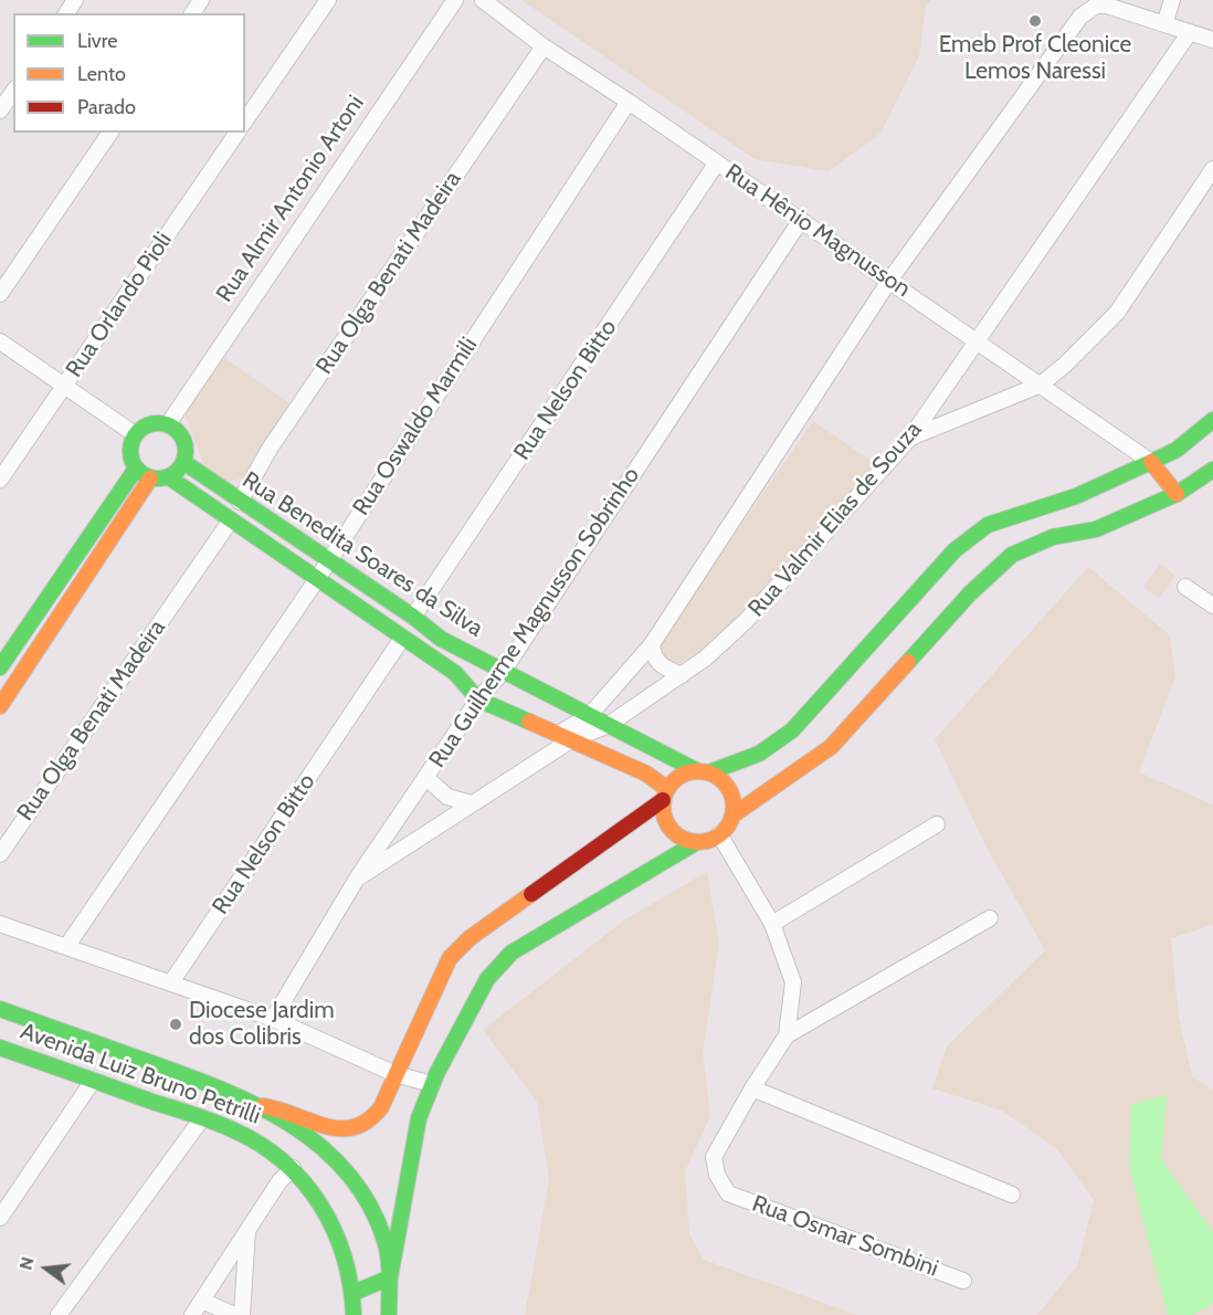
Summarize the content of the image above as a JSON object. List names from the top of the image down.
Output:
{
  "streets": {
    "main road": ["Rua Benedita Soares da Silva", "Avenida Luiz Bruno Petrilli"],
    "street": [
      "Rua Almir Antonio Artoni",
      "Rua Hênio Magnusson",
      "Rua Olga Benati Madeira",
      "Rua Orlando Pioli",
      "Rua Nelson Bitto",
      "Rua Oswaldo Marmili",
      "Rua Valmir Elias de Souza",
      "Rua Guilherme Magnusson Sobrinho",
      "Rua Osmar Sombini"
    ]
  },
  "crossings": [
    ["Rua Almir Antonio Artoni", "Rua Benedita Soares da Silva"],
    ["Rua Hênio Magnusson", "Rua Olga Benati Madeira"],
    ["Rua Hênio Magnusson", "Rua Nelson Bitto"],
    ["Rua Hênio Magnusson", "Rua Oswaldo Marmili"],
    ["Rua Hênio Magnusson", "Rua Valmir Elias de Souza"],
    ["Rua Hênio Magnusson", "Rua Guilherme Magnusson Sobrinho"],
    ["Rua Olga Benati Madeira", "Rua Benedita Soares da Silva"],
    ["Rua Nelson Bitto", "Rua Benedita Soares da Silva"],
    ["Rua Oswaldo Marmili", "Rua Benedita Soares da Silva"],
    ["Rua Valmir Elias de Souza", "Rua Benedita Soares da Silva"],
    ["Rua Valmir Elias de Souza", "Rua Guilherme Magnusson Sobrinho"],
    ["Rua Benedita Soares da Silva", "Rua Guilherme Magnusson Sobrinho"]
  ],
  "places": ["Emeb Prof Cleonice Lemos Naressi", "Diocese Jardim dos Colibris"],
  "legend": ["Livre", "Lento", "Parado"],
  "north": "left"
}
